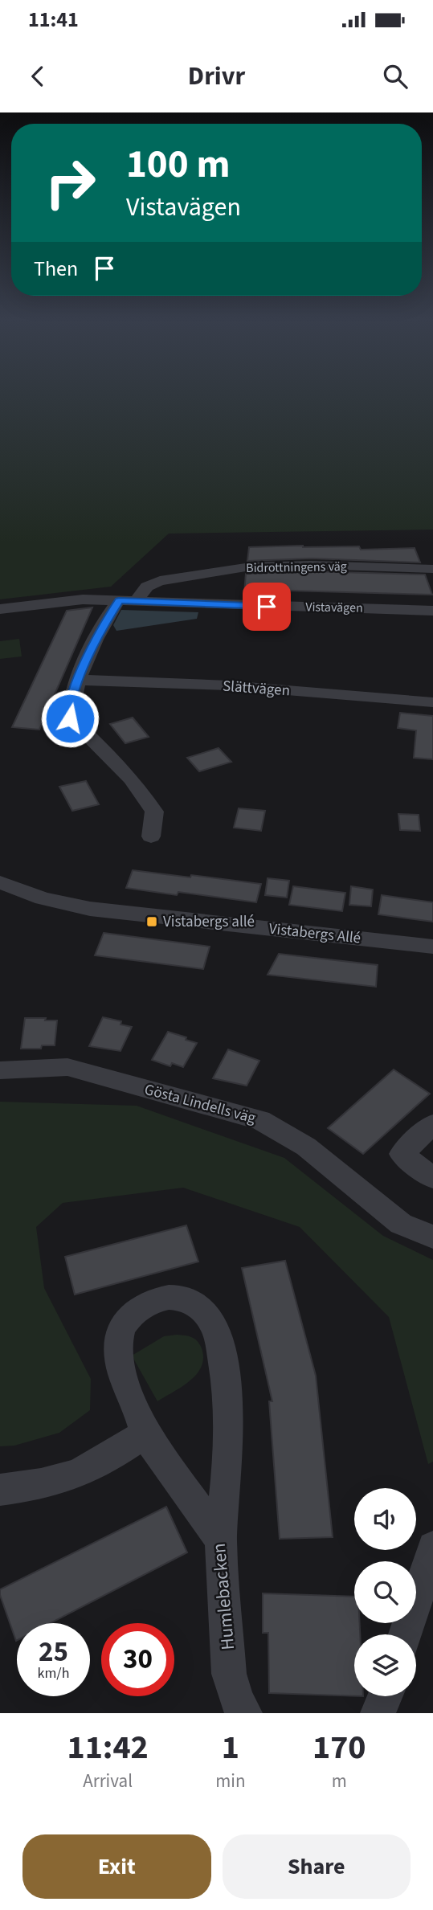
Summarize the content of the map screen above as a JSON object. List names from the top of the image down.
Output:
{
  "streets": {
    "street": [
      "Bidrottningens väg",
      "Vistavägen",
      "Slättvägen",
      "Vistabergs Allé",
      "Gösta Lindells väg",
      "Humlebacken"
    ]
  },
  "crossings": [
    ["Bidrottningens väg", "Vistavägen"],
    ["Bidrottningens väg", "Slättvägen"]
  ],
  "places": {
    "transit": ["Vistabergs allé"]
  },
  "page": {
    "status": "11:41",
    "header": "Drivr",
    "turn": ["100 m", "Vistavägen"],
    "then": "Then",
    "speed": "25 km/h",
    "limit": "30",
    "eta": [
      "11:42",
      "Arrival",
      "1",
      "min",
      "170",
      "m"
    ],
    "buttons": ["Exit", "Share"]
  }
}
